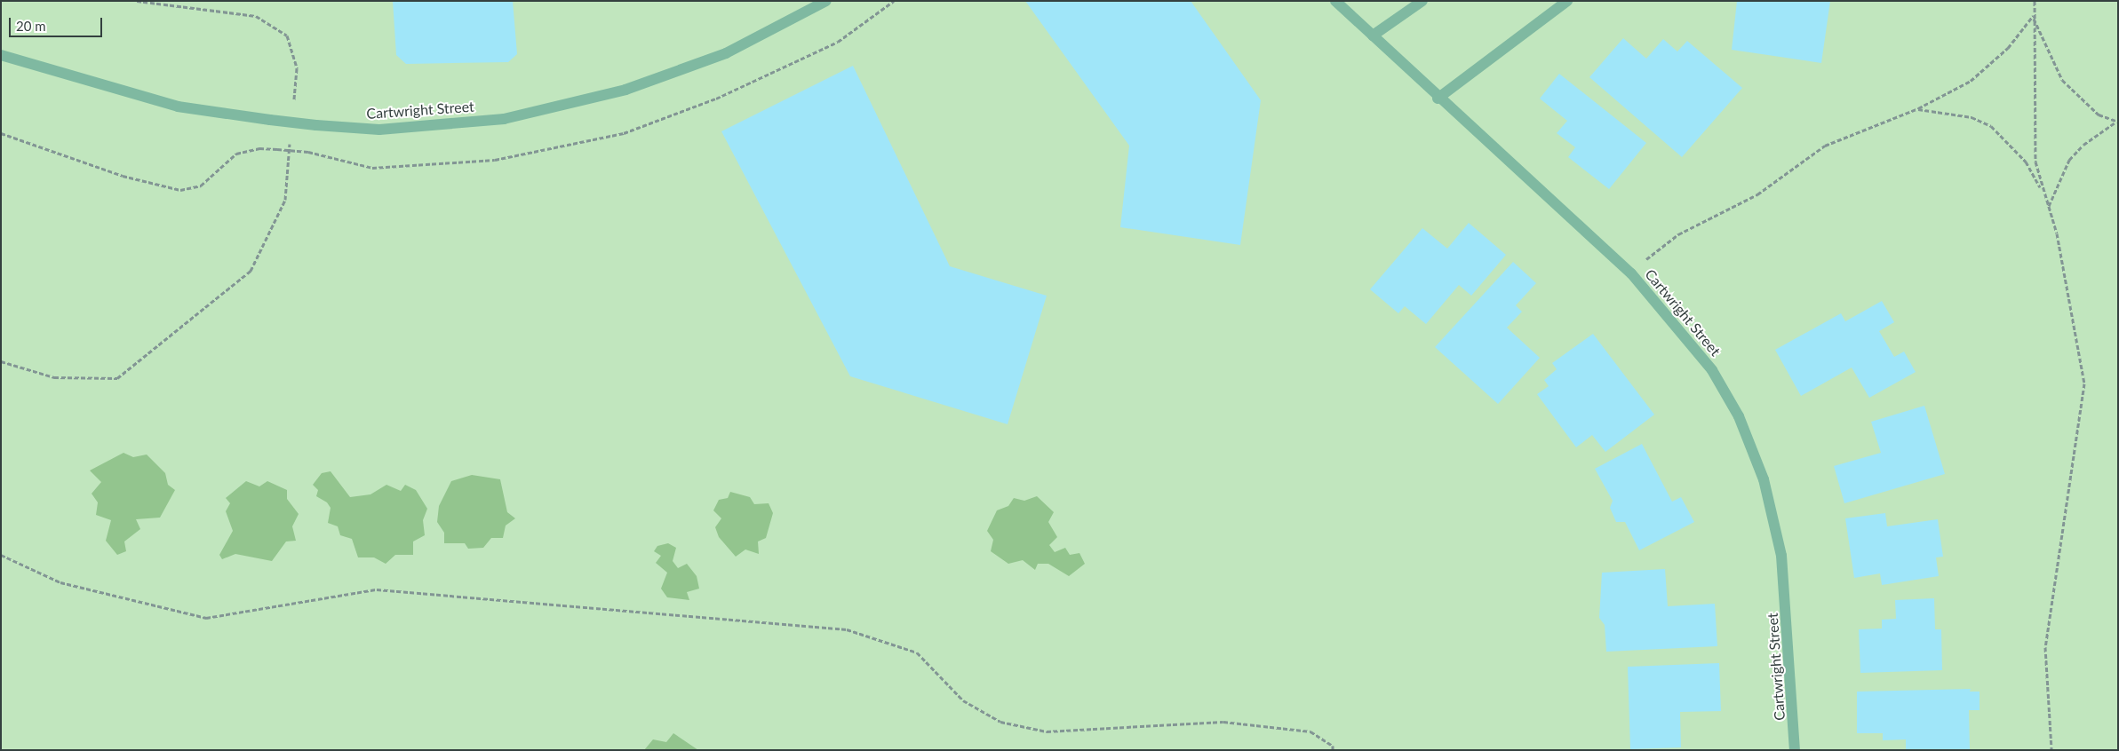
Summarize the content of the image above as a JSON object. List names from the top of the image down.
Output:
{
  "streets": {
    "street": ["Cartwright Street"]
  },
  "scale_bar": "20 m"
}
